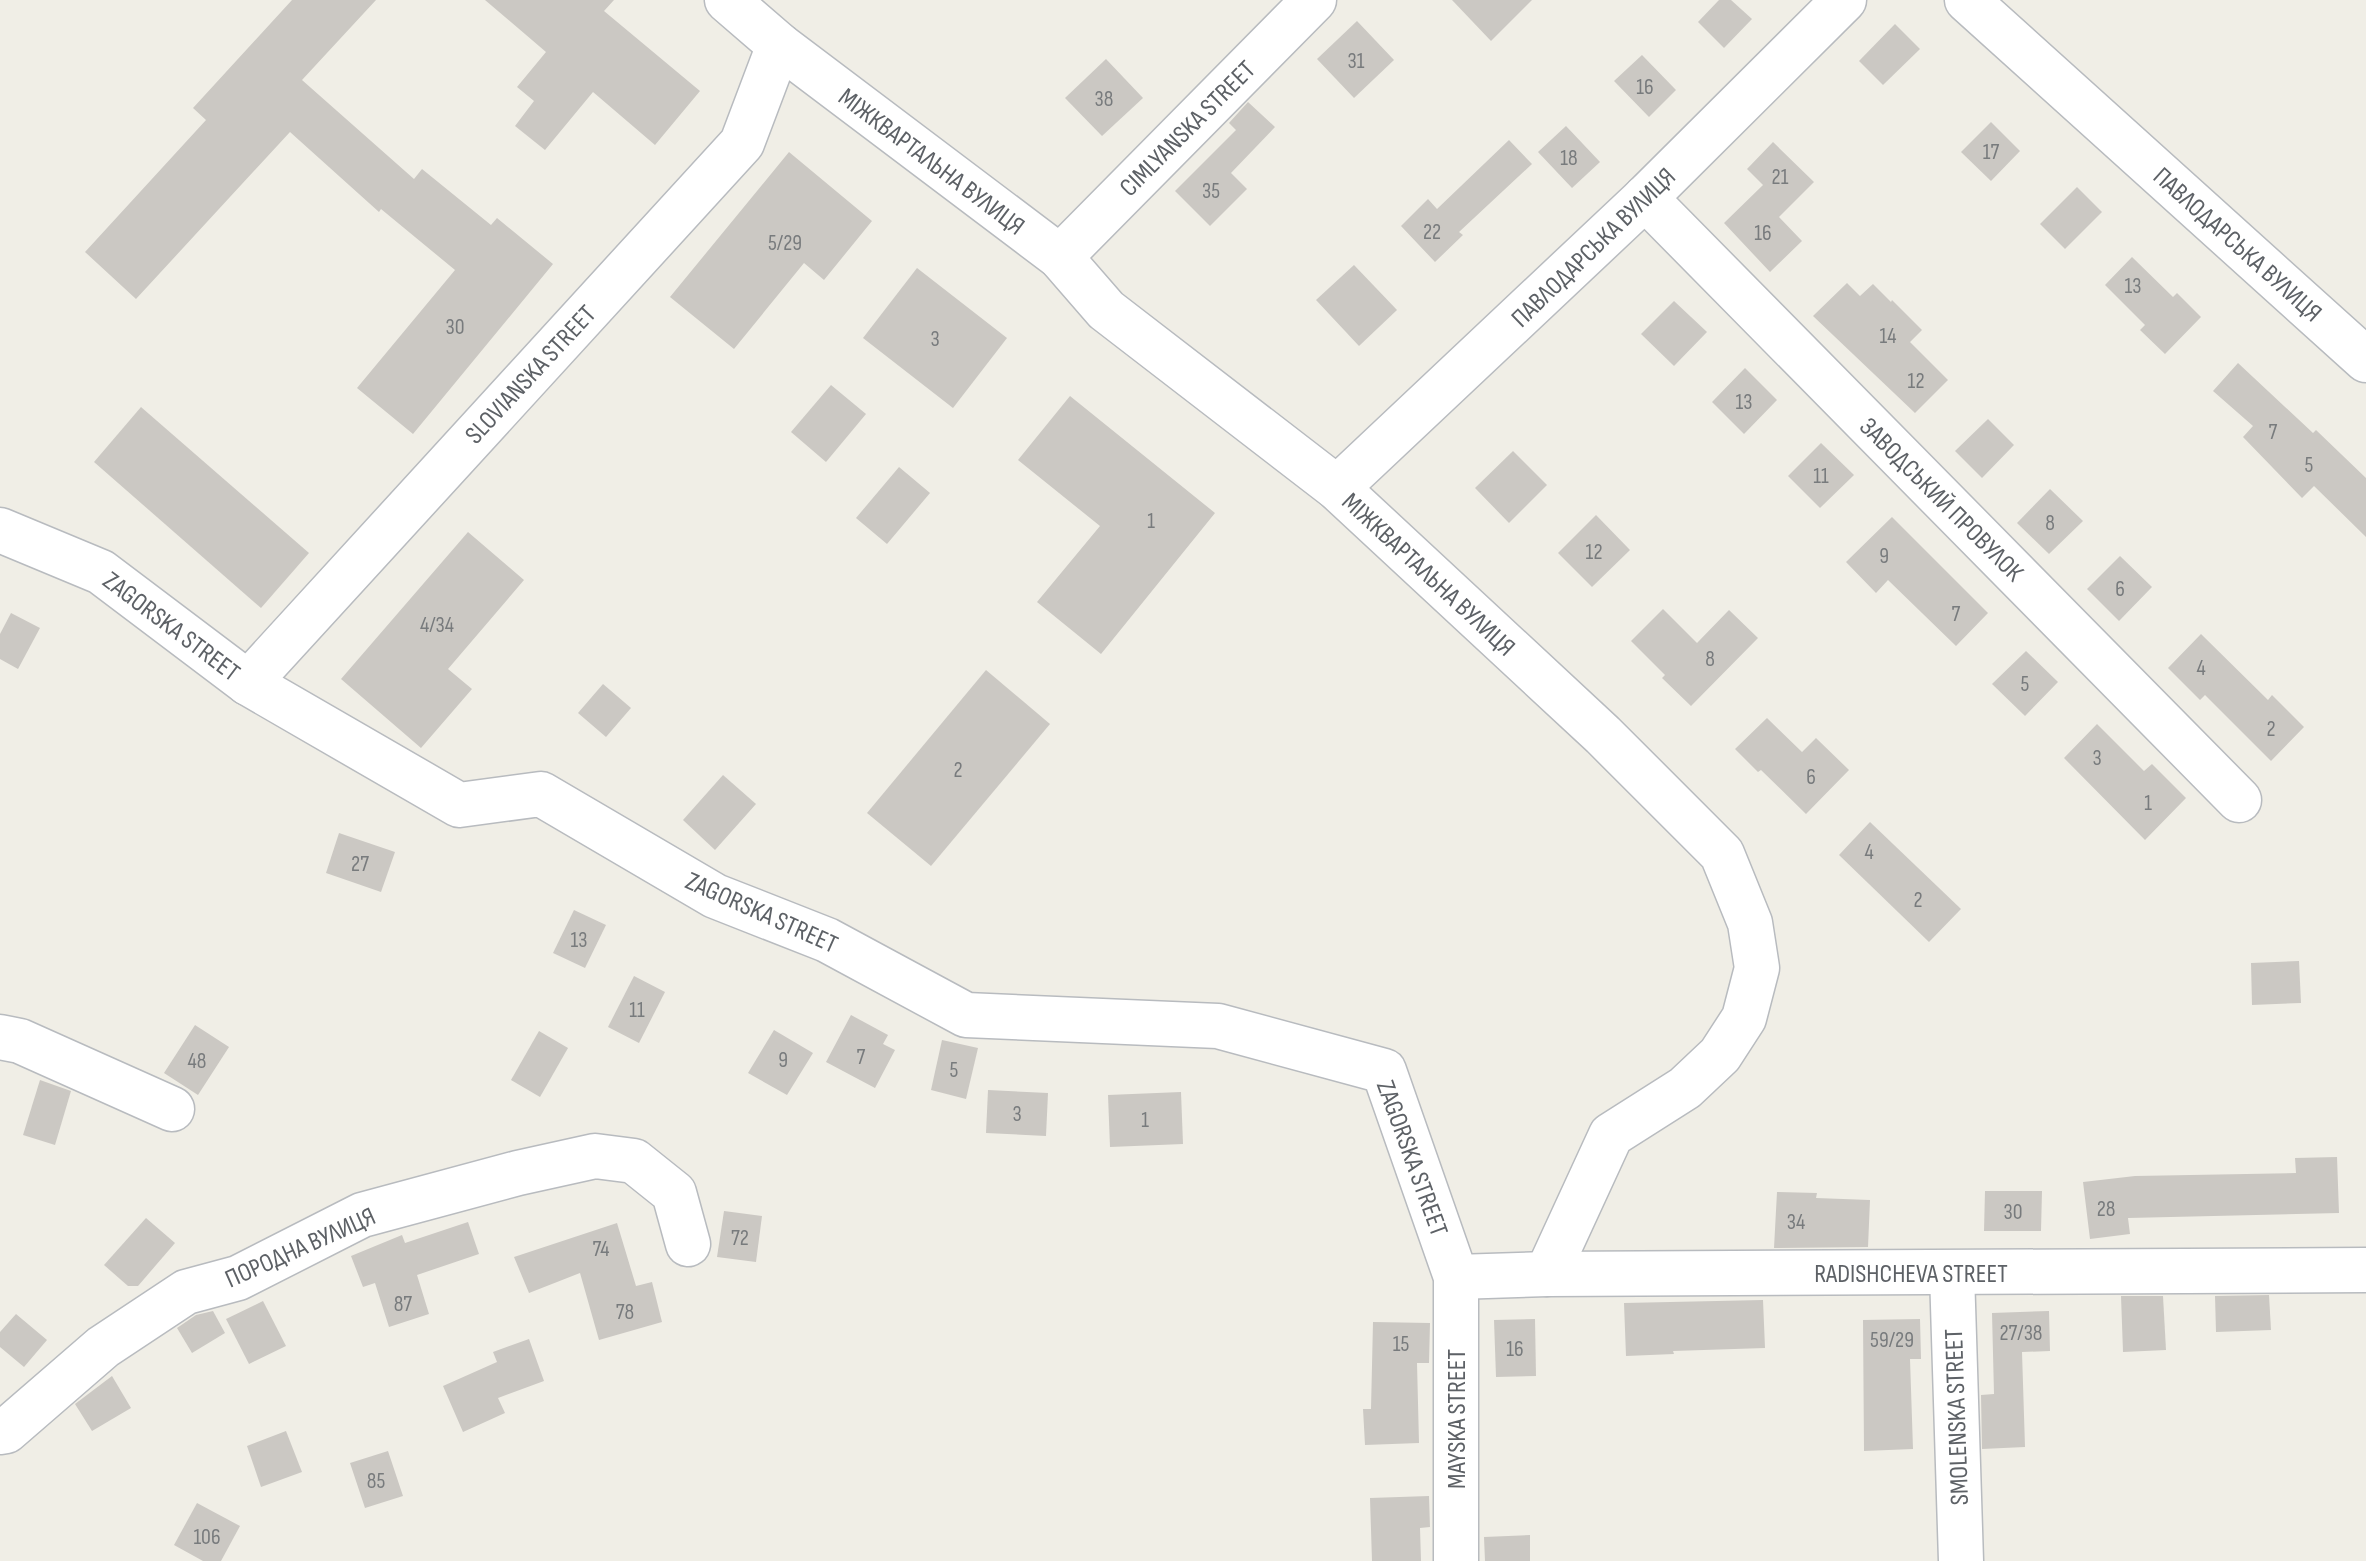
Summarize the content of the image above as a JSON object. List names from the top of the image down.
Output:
{
  "streets": {
    "street": [
      "CIMLYANSKA STREET",
      "МІЖКВАРТАЛЬНА ВУЛИЦЯ",
      "ПАВЛОДАРСЬКА ВУЛИЦЯ",
      "SLOVIANSKA STREET",
      "ЗАВОДСЬКИЙ ПРОВУЛОК",
      "ZAGORSKA STREET",
      "ПОРОДНА ВУЛИЦЯ",
      "RADISHCHEVA STREET",
      "SMOLENSKA STREET",
      "MAYSKA STREET"
    ]
  },
  "crossings": [
    ["CIMLYANSKA STREET", "МІЖКВАРТАЛЬНА ВУЛИЦЯ"],
    ["МІЖКВАРТАЛЬНА ВУЛИЦЯ", "ПАВЛОДАРСЬКА ВУЛИЦЯ"],
    ["МІЖКВАРТАЛЬНА ВУЛИЦЯ", "SLOVIANSKA STREET"],
    ["МІЖКВАРТАЛЬНА ВУЛИЦЯ", "RADISHCHEVA STREET"],
    ["ПАВЛОДАРСЬКА ВУЛИЦЯ", "ЗАВОДСЬКИЙ ПРОВУЛОК"],
    ["SLOVIANSKA STREET", "ZAGORSKA STREET"],
    ["ZAGORSKA STREET", "RADISHCHEVA STREET"],
    ["ZAGORSKA STREET", "MAYSKA STREET"],
    ["RADISHCHEVA STREET", "SMOLENSKA STREET"],
    ["RADISHCHEVA STREET", "MAYSKA STREET"]
  ],
  "house_numbers": [
    "31",
    "16",
    "38",
    "17",
    "18",
    "21",
    "35",
    "22",
    "16",
    "5/29",
    "13",
    "30",
    "14",
    "3",
    "12",
    "13",
    "7",
    "5",
    "11",
    "1",
    "8",
    "12",
    "9",
    "6",
    "7",
    "4/34",
    "8",
    "4",
    "5",
    "2",
    "3",
    "2",
    "6",
    "1",
    "4",
    "27",
    "2",
    "13",
    "11",
    "7",
    "9",
    "48",
    "5",
    "3",
    "1",
    "28",
    "30",
    "34",
    "72",
    "74",
    "87",
    "78",
    "27/38",
    "59/29",
    "15",
    "16",
    "85",
    "106"
  ]
}
